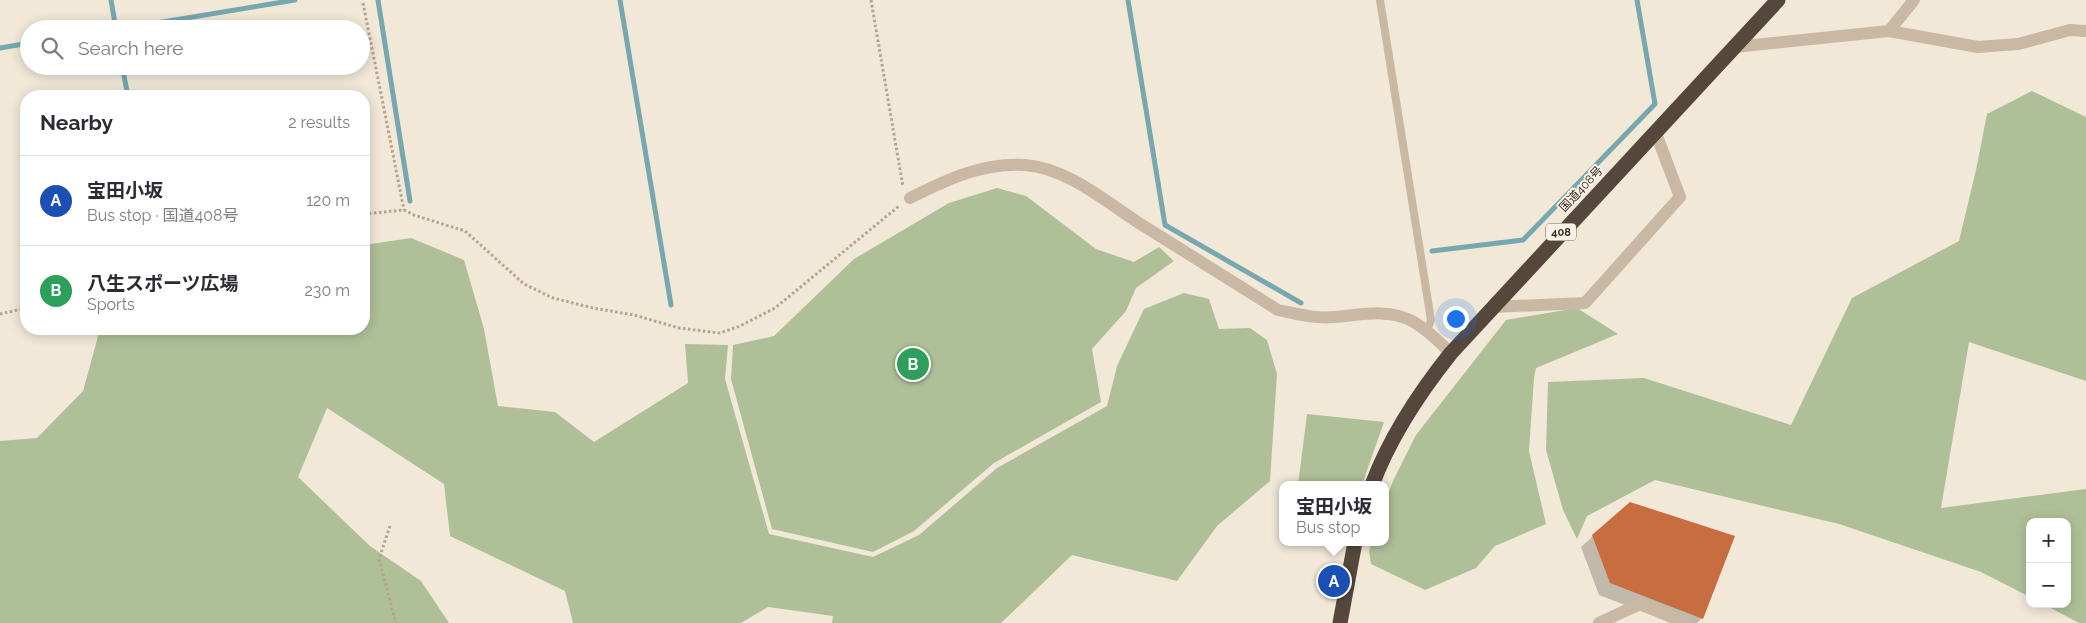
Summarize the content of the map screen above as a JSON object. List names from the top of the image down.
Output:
{
  "streets": {
    "highway": ["国道408号", "408"]
  },
  "page": {
    "search": "Search here",
    "heading": ["Nearby", "2 results"],
    "list": [
      {
        "mark": "A",
        "name": "宝田小坂",
        "note": "Bus stop · 国道408号",
        "value": "120 m"
      },
      {
        "mark": "B",
        "name": "八生スポーツ広場",
        "note": "Sports",
        "value": "230 m"
      }
    ],
    "pins": ["B", "A"],
    "popup": ["宝田小坂", "Bus stop"],
    "map_buttons": ["+", "−"]
  }
}
